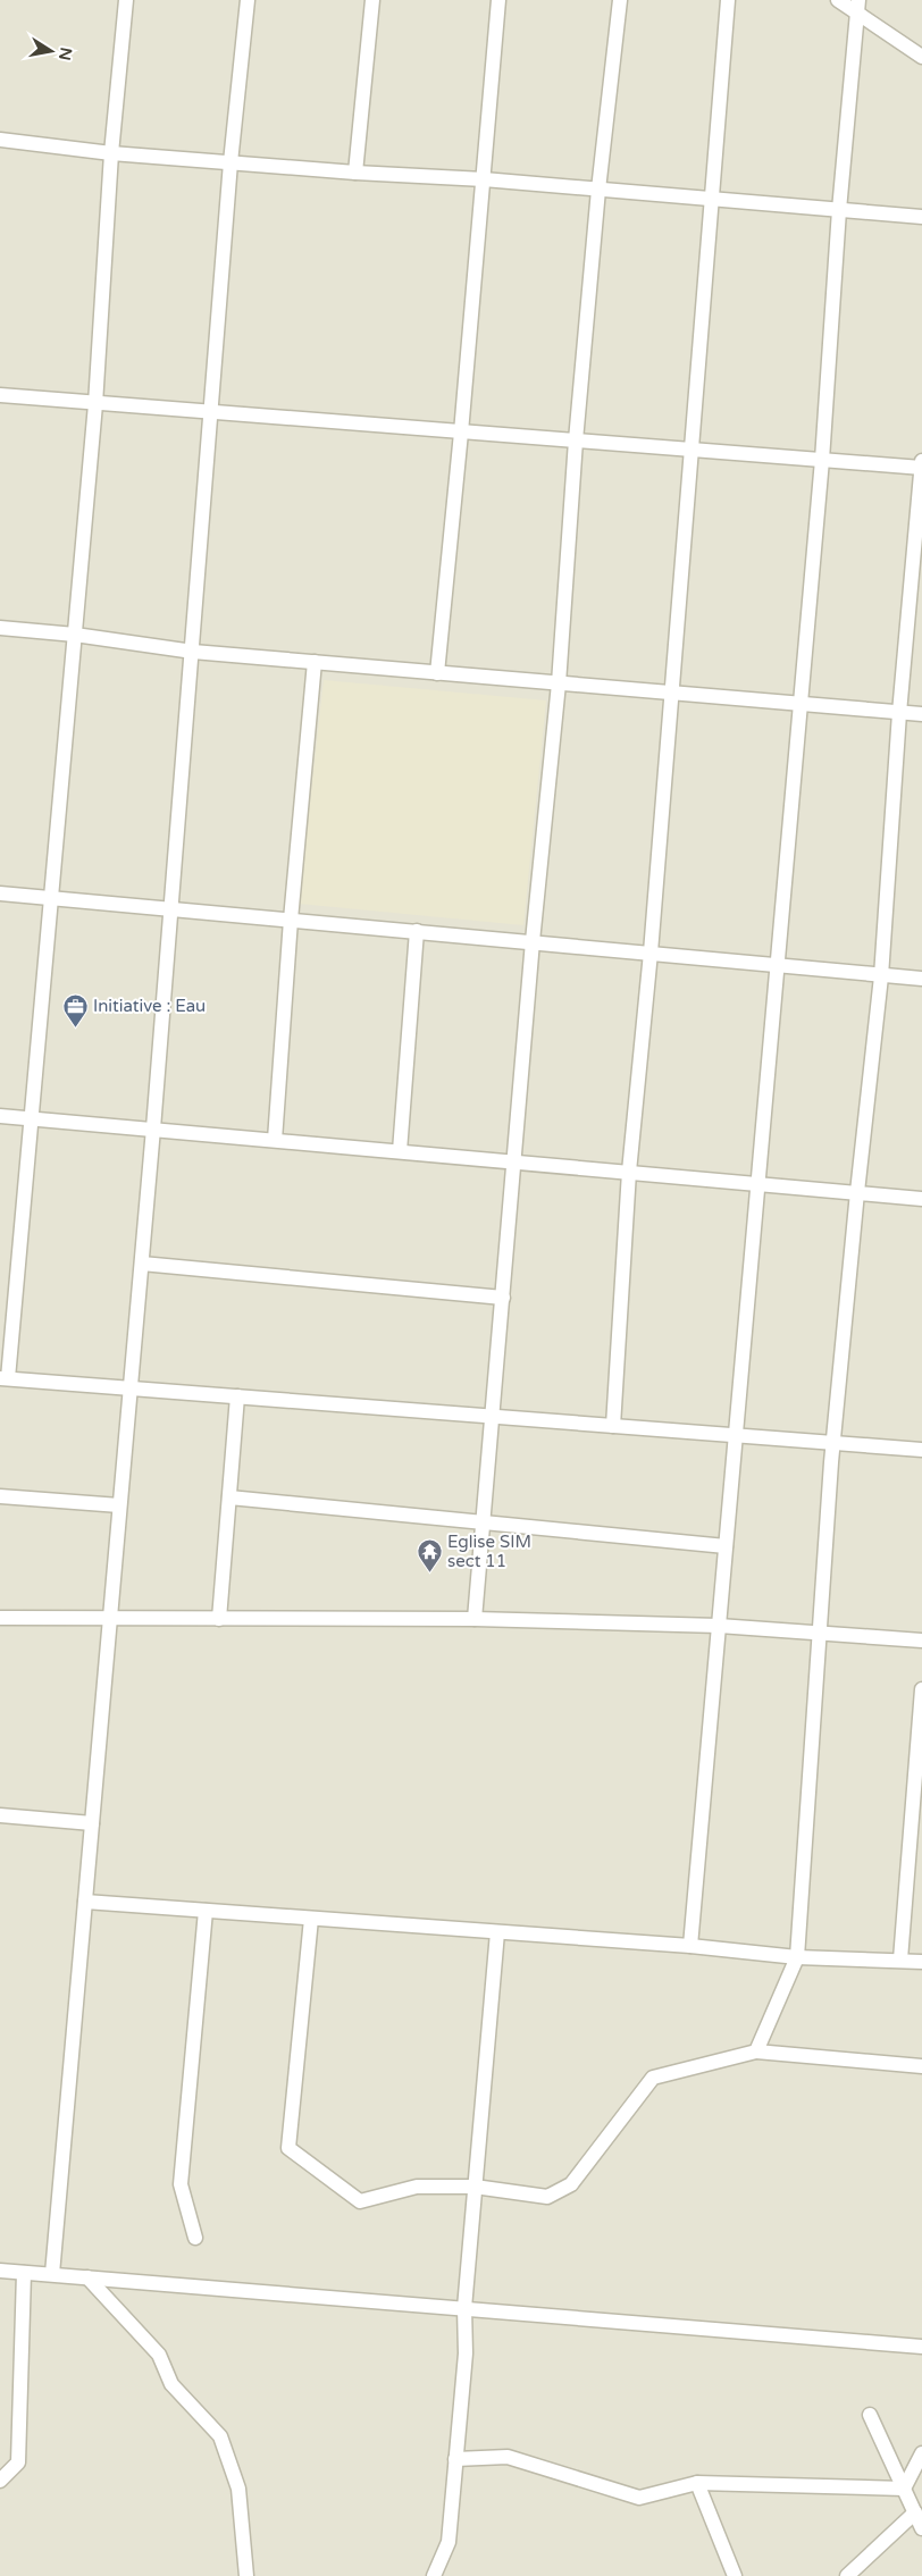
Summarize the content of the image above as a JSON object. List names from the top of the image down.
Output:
{
  "places": {
    "office": ["Initiative : Eau"],
    "temple": ["Eglise SIM sect 11"]
  },
  "north": "right"
}
